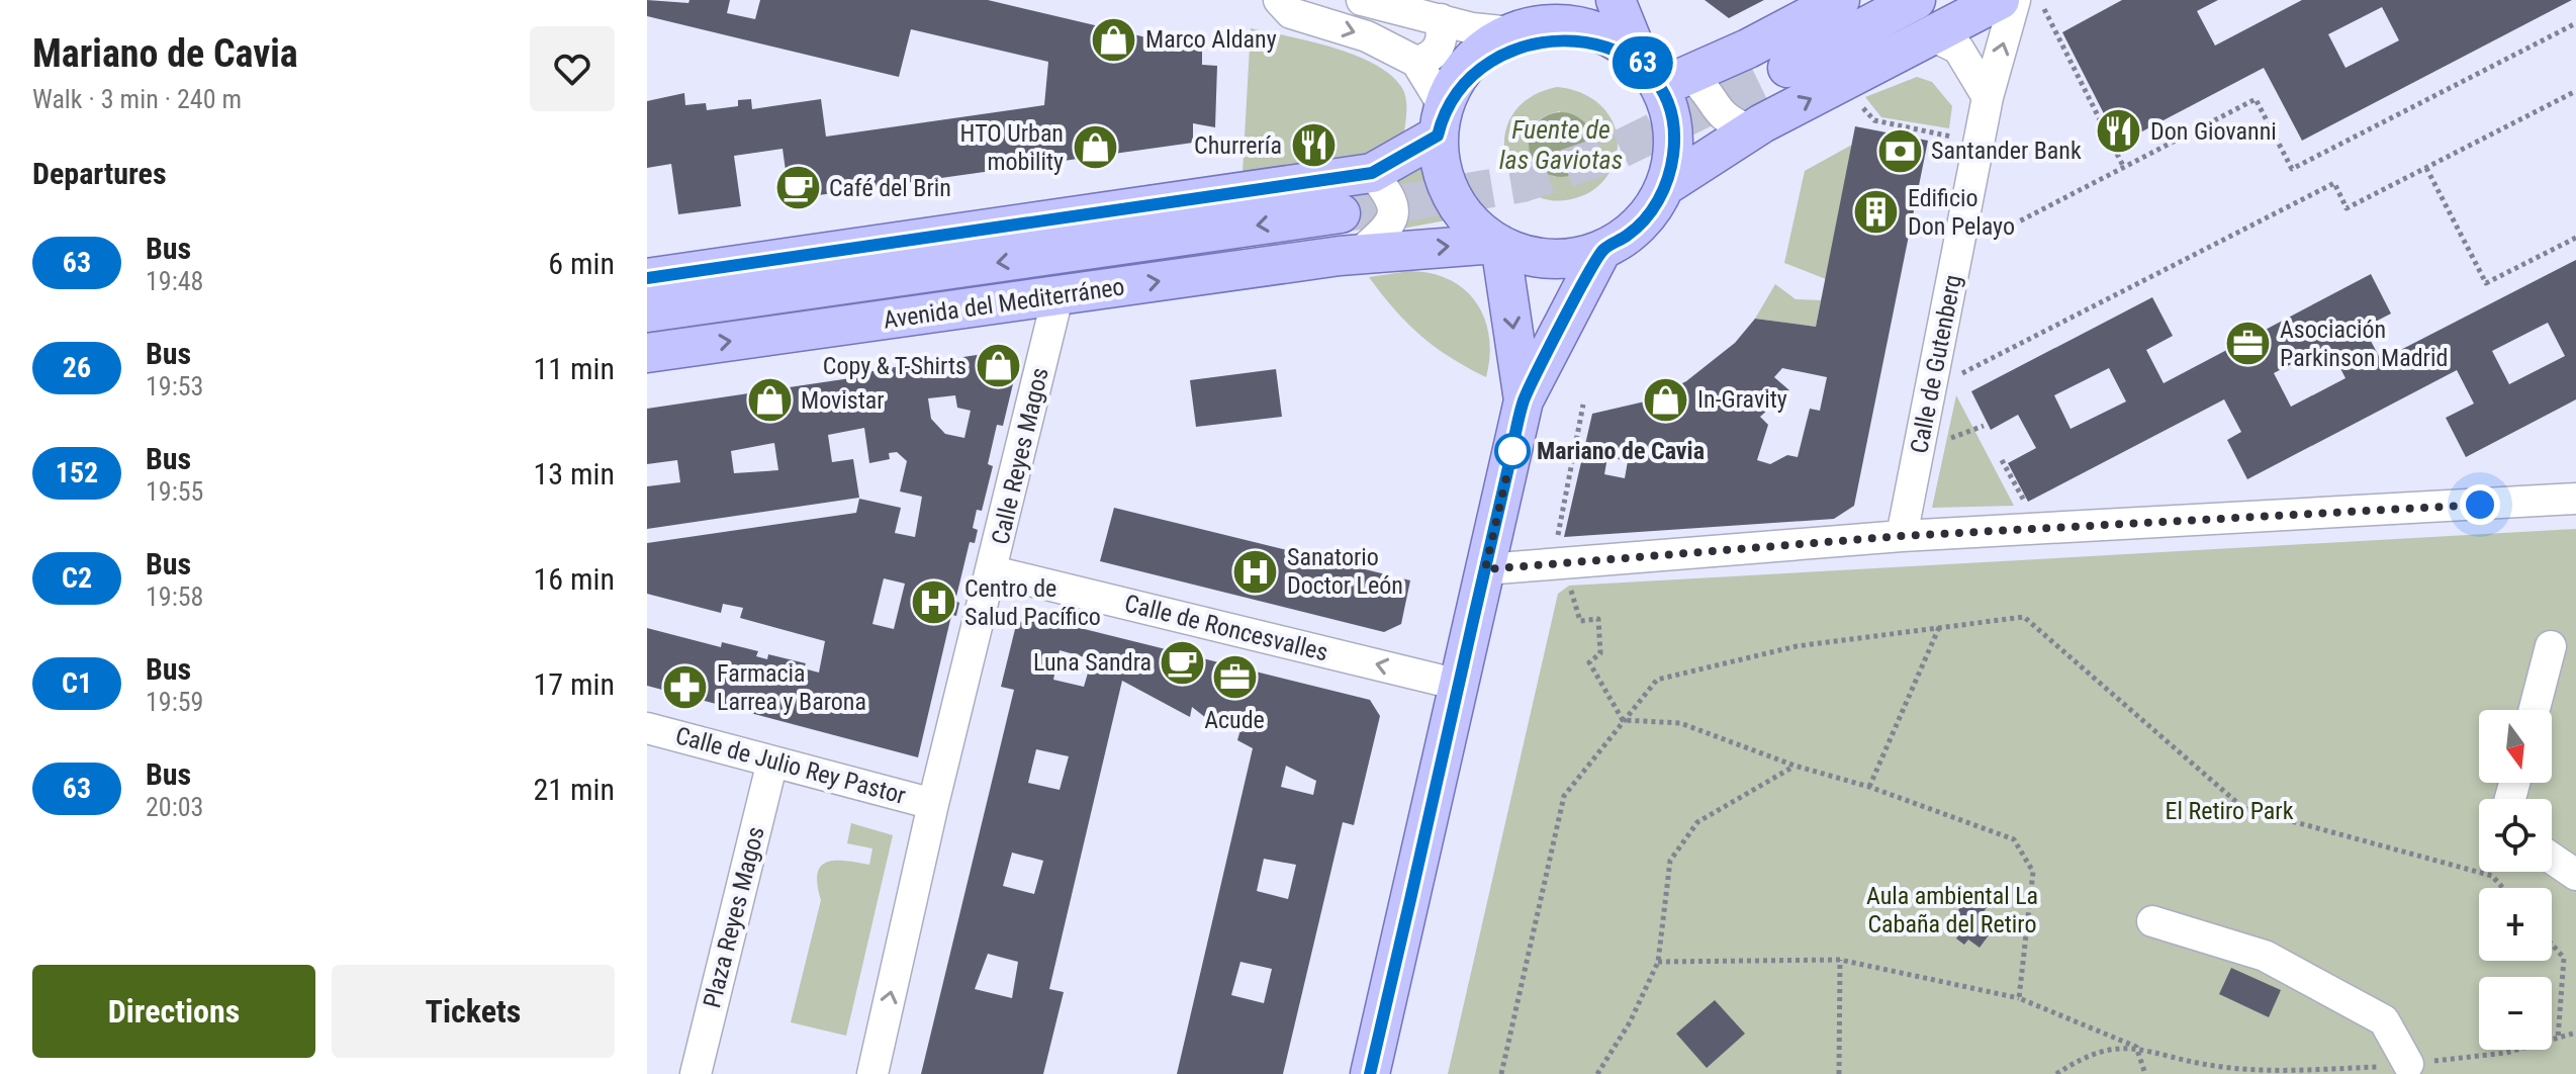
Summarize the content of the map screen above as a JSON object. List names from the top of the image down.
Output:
{
  "streets": {
    "main road": ["Avenida del Mediterráneo"],
    "street": [
      "Calle de Gutenberg",
      "Calle Reyes Magos",
      "Calle de Roncesvalles",
      "Calle de Julio Rey Pastor",
      "Plaza Reyes Magos"
    ]
  },
  "crossings": [
    ["Avenida del Mediterráneo", "Calle Reyes Magos"],
    ["Calle Reyes Magos", "Calle de Roncesvalles"],
    ["Calle Reyes Magos", "Calle de Julio Rey Pastor"],
    ["Calle de Julio Rey Pastor", "Plaza Reyes Magos"]
  ],
  "one_way": ["Calle de Roncesvalles"],
  "water": ["Fuente de las Gaviotas"],
  "parks": ["El Retiro Park", "Aula ambiental La Cabaña del Retiro"],
  "places": {
    "shop": [
      "Marco Aldany",
      "HTO Urban mobility",
      "Copy & T-Shirts",
      "In-Gravity",
      "Movistar"
    ],
    "restaurant": ["Don Giovanni", "Churrería"],
    "bank": ["Santander Bank"],
    "cafe": ["Café del Brin", "Luna Sandra"],
    "building": ["Edificio Don Pelayo"],
    "office": ["Asociación Parkinson Madrid", "Acude"],
    "other": ["Mariano de Cavia"],
    "hospital": ["Sanatorio Doctor León", "Centro de Salud Pacífico"],
    "pharmacy": ["Farmacia Larrea y Barona"]
  },
  "lines": ["bus line 63"],
  "north": "bottom",
  "page": {
    "heading": [
      ["Mariano de Cavia", "Walk · 3 min · 240 m"],
      "Departures"
    ],
    "on_map": "63",
    "list": [
      {
        "mark": "63",
        "name": "Bus",
        "note": "19:48",
        "value": "6 min"
      },
      {
        "mark": "26",
        "name": "Bus",
        "note": "19:53",
        "value": "11 min"
      },
      {
        "mark": "152",
        "name": "Bus",
        "note": "19:55",
        "value": "13 min"
      },
      {
        "mark": "C2",
        "name": "Bus",
        "note": "19:58",
        "value": "16 min"
      },
      {
        "mark": "C1",
        "name": "Bus",
        "note": "19:59",
        "value": "17 min"
      },
      {
        "mark": "63",
        "name": "Bus",
        "note": "20:03",
        "value": "21 min"
      }
    ],
    "map_buttons": ["+", "−"],
    "buttons": ["Directions", "Tickets"]
  }
}
